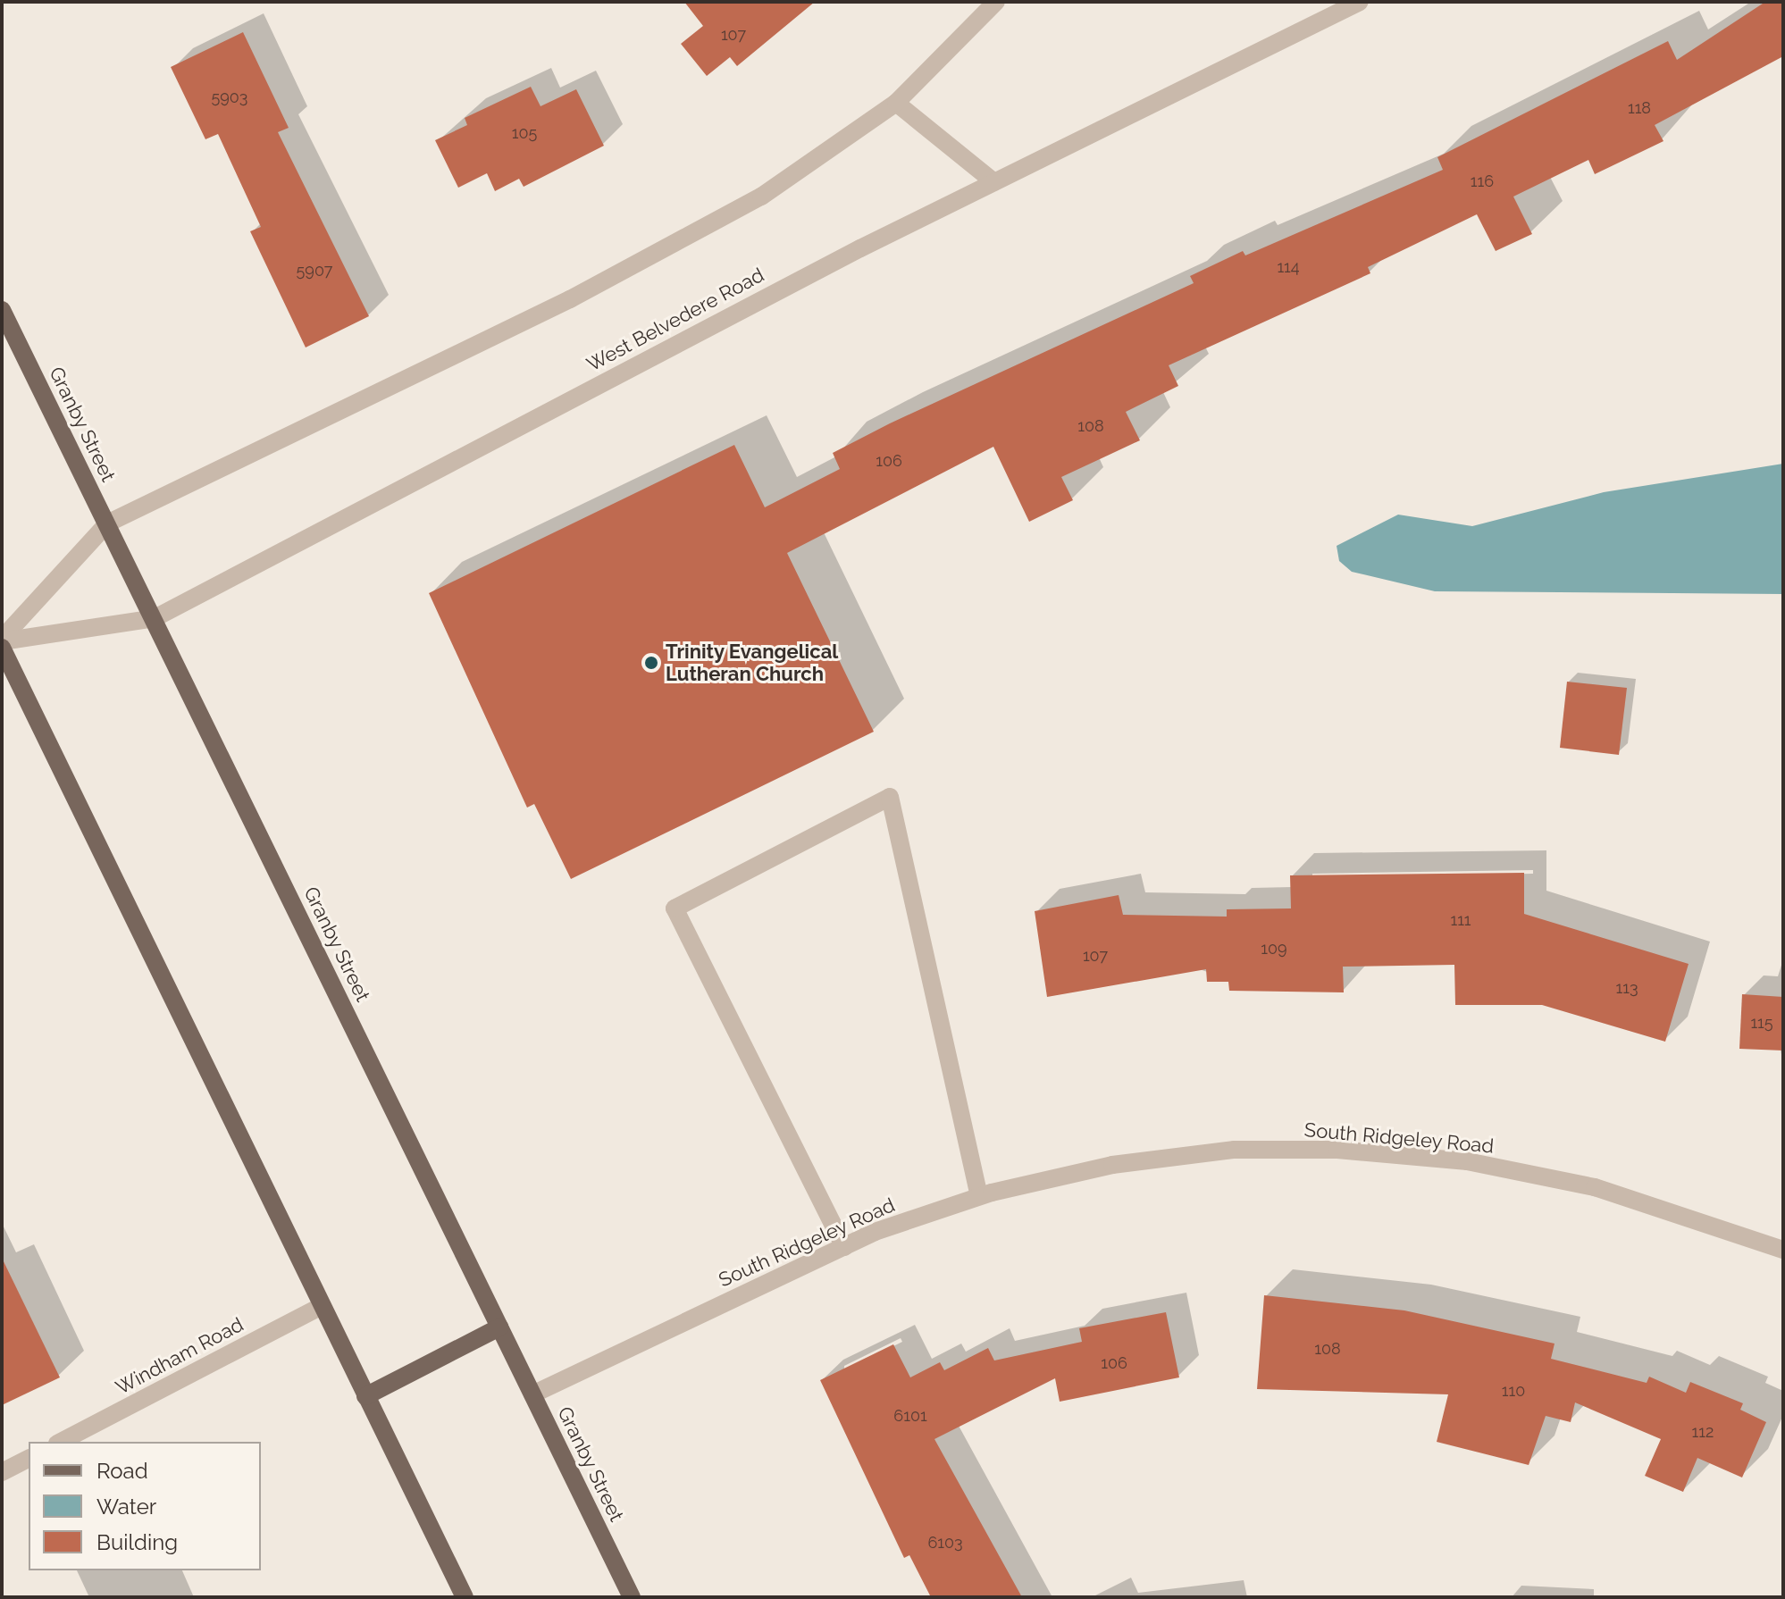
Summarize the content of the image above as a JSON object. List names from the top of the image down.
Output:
{
  "streets": {
    "main road": ["Granby Street"],
    "street": ["West Belvedere Road", "South Ridgeley Road", "Windham Road"]
  },
  "crossings": [
    ["West Belvedere Road", "Granby Street"],
    ["Granby Street", "South Ridgeley Road"]
  ],
  "places": ["Trinity Evangelical Lutheran Church"],
  "house_numbers": [
    "107",
    "5903",
    "118",
    "105",
    "116",
    "114",
    "5907",
    "108",
    "106",
    "111",
    "109",
    "107",
    "113",
    "115",
    "108",
    "106",
    "110",
    "6101",
    "112",
    "6103"
  ],
  "legend": ["Road", "Water", "Building"]
}
